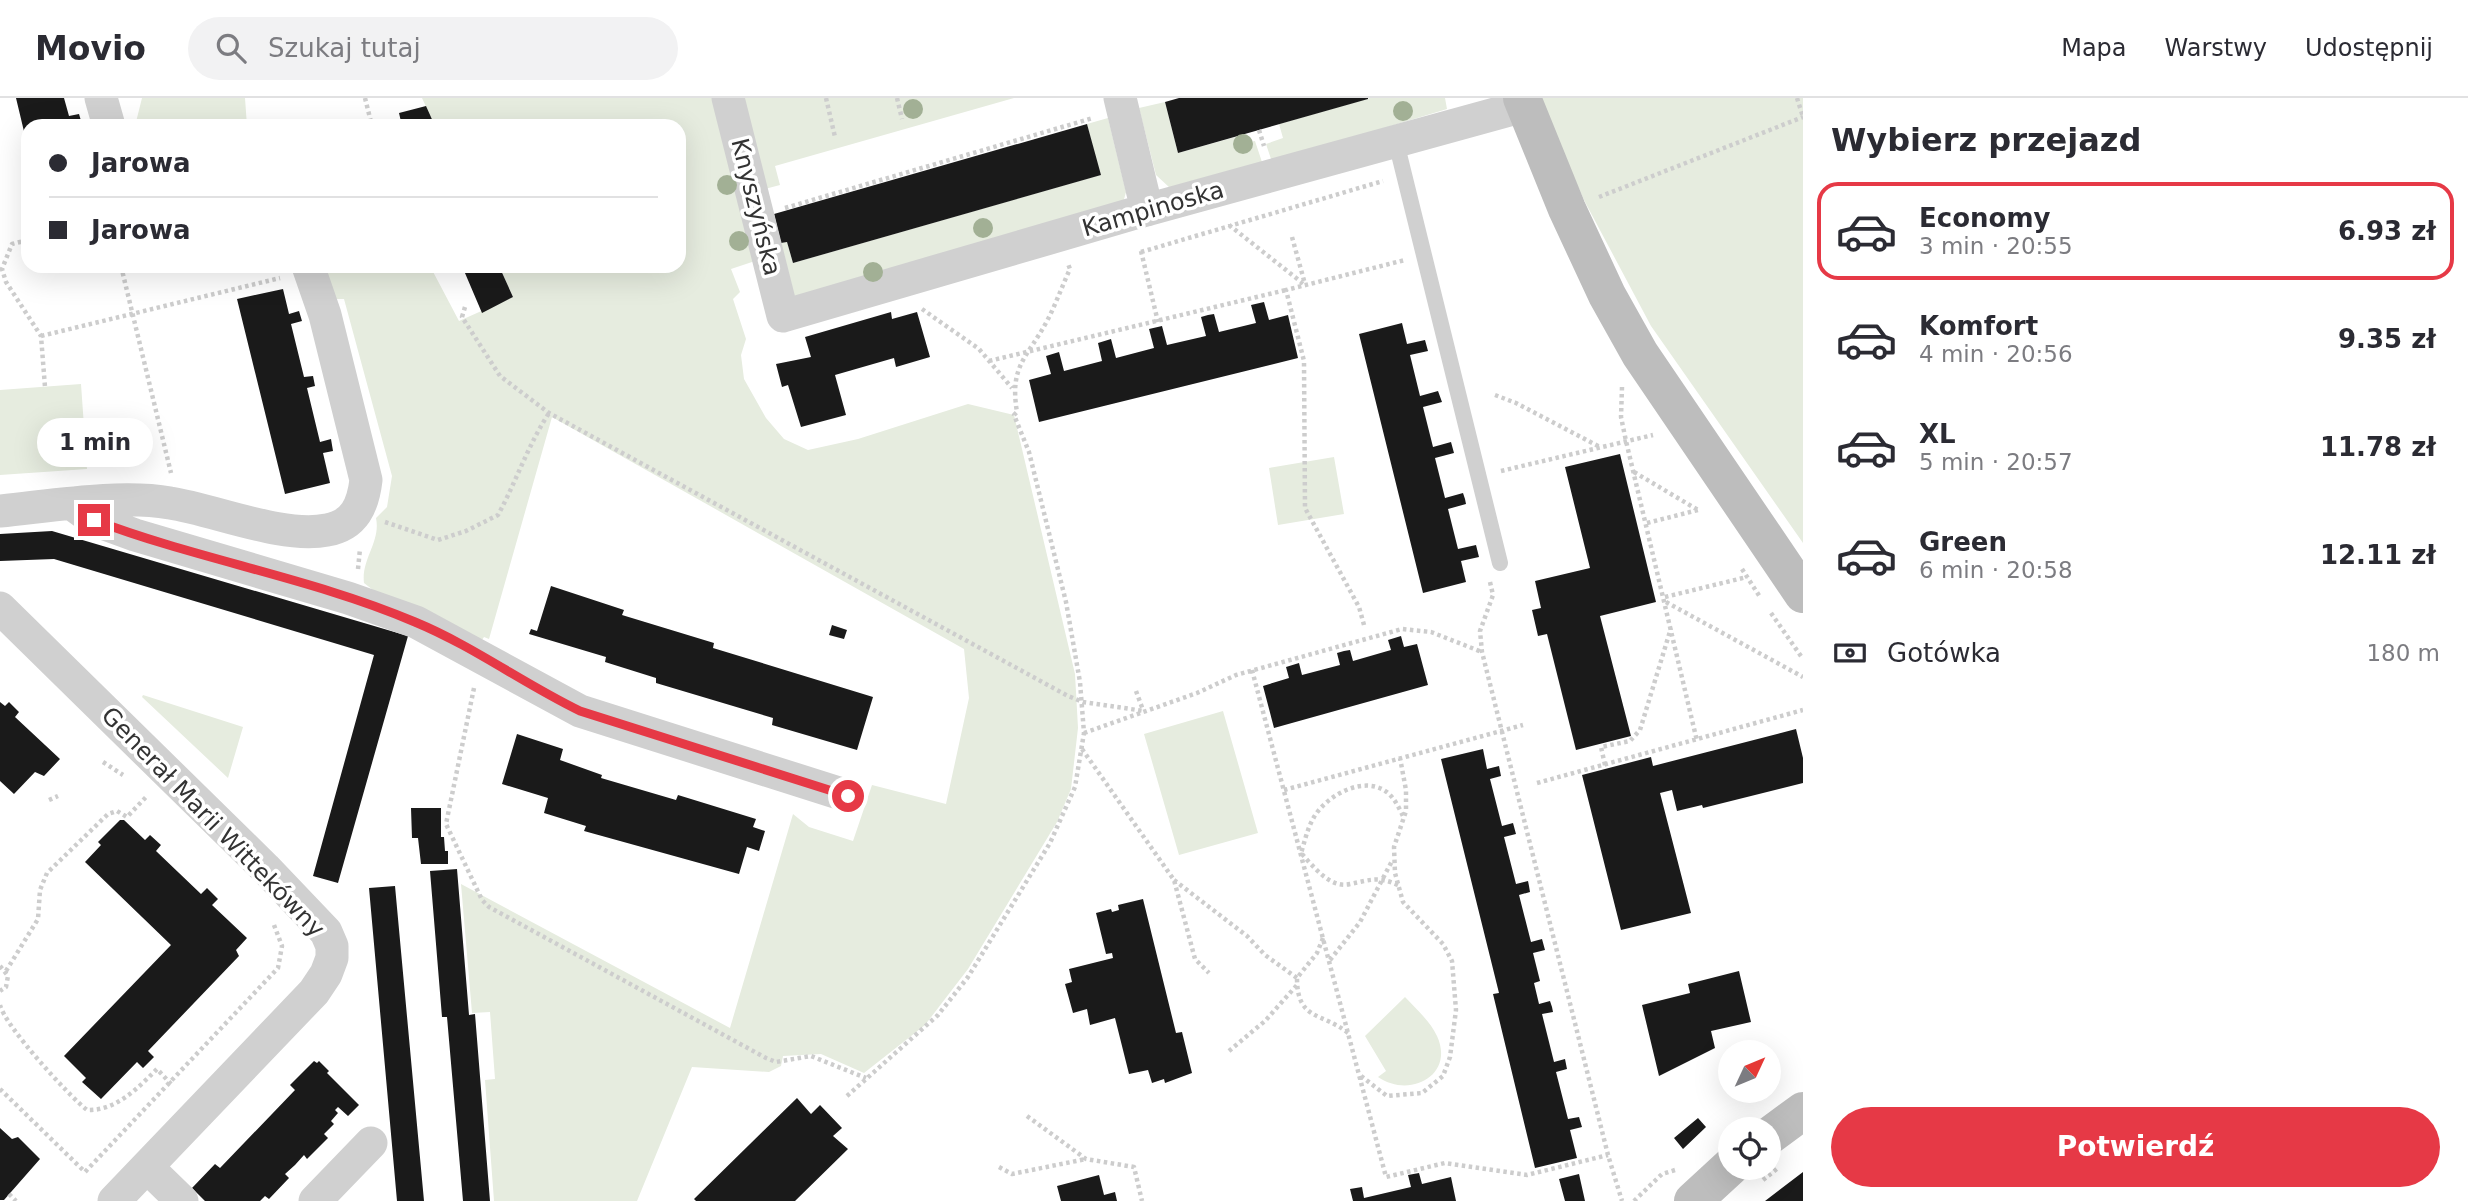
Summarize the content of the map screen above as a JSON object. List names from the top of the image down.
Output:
{
  "streets": {
    "street": ["Knyszyńska", "Kampinoska", "Generał Marii Wittekówny"]
  },
  "crossings": [
    ["Knyszyńska", "Kampinoska"]
  ],
  "north": "top right",
  "page": {
    "header": "Movio",
    "search": "Szukaj tutaj",
    "nav": ["Mapa", "Warstwy", "Udostępnij"],
    "heading": "Wybierz przejazd",
    "banner": ["Jarowa", "Jarowa"],
    "list": [
      {
        "name": "Economy",
        "note": "3 min · 20:55",
        "value": "6.93 zł"
      },
      {
        "name": "Komfort",
        "note": "4 min · 20:56",
        "value": "9.35 zł"
      },
      {
        "name": "XL",
        "note": "5 min · 20:57",
        "value": "11.78 zł"
      },
      {
        "name": "Green",
        "note": "6 min · 20:58",
        "value": "12.11 zł"
      }
    ],
    "bubble": "1 min",
    "pay": ["Gotówka", "180 m"],
    "buttons": "Potwierdź"
  }
}
